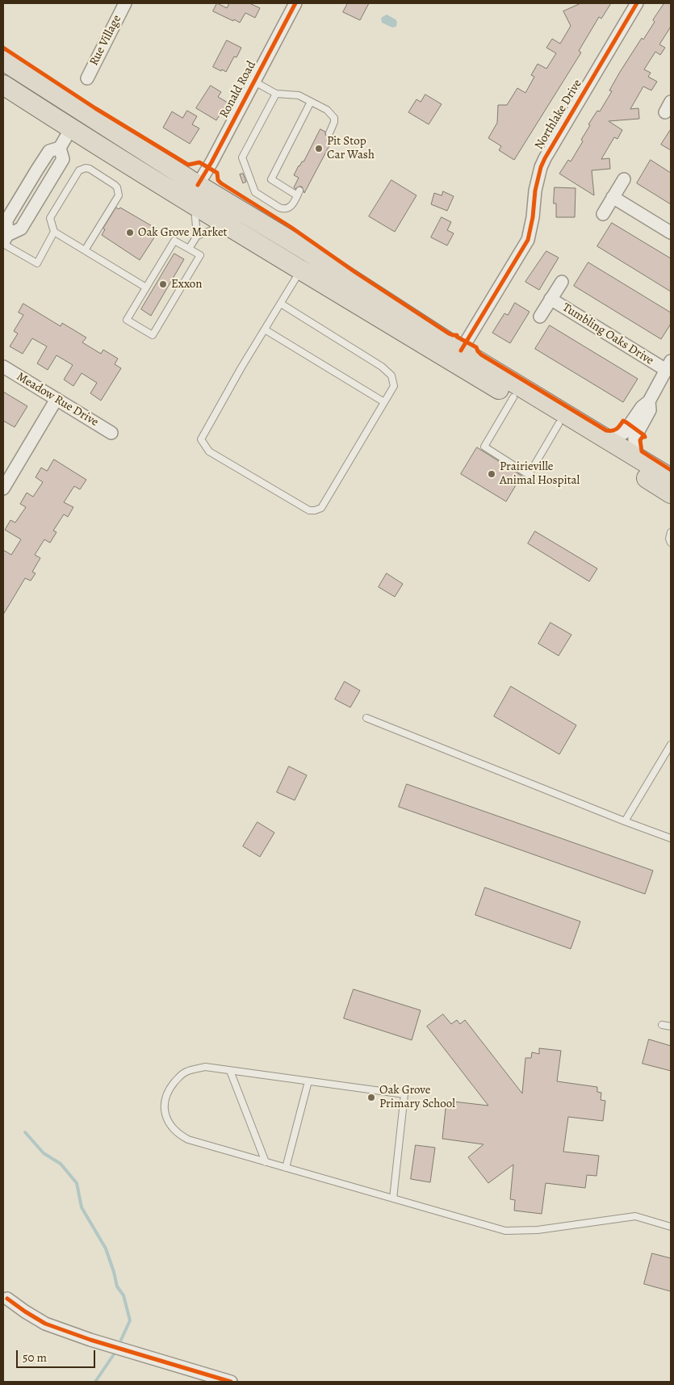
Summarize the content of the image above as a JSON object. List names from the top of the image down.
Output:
{
  "streets": {
    "street": [
      "Rue Village",
      "Ronald Road",
      "Northlake Drive",
      "Tumbling Oaks Drive",
      "Meadow Rue Drive"
    ]
  },
  "places": [
    "Pit Stop Car Wash",
    "Oak Grove Market",
    "Exxon",
    "Prairieville Animal Hospital",
    "Oak Grove Primary School"
  ],
  "scale_bar": "50 m"
}
